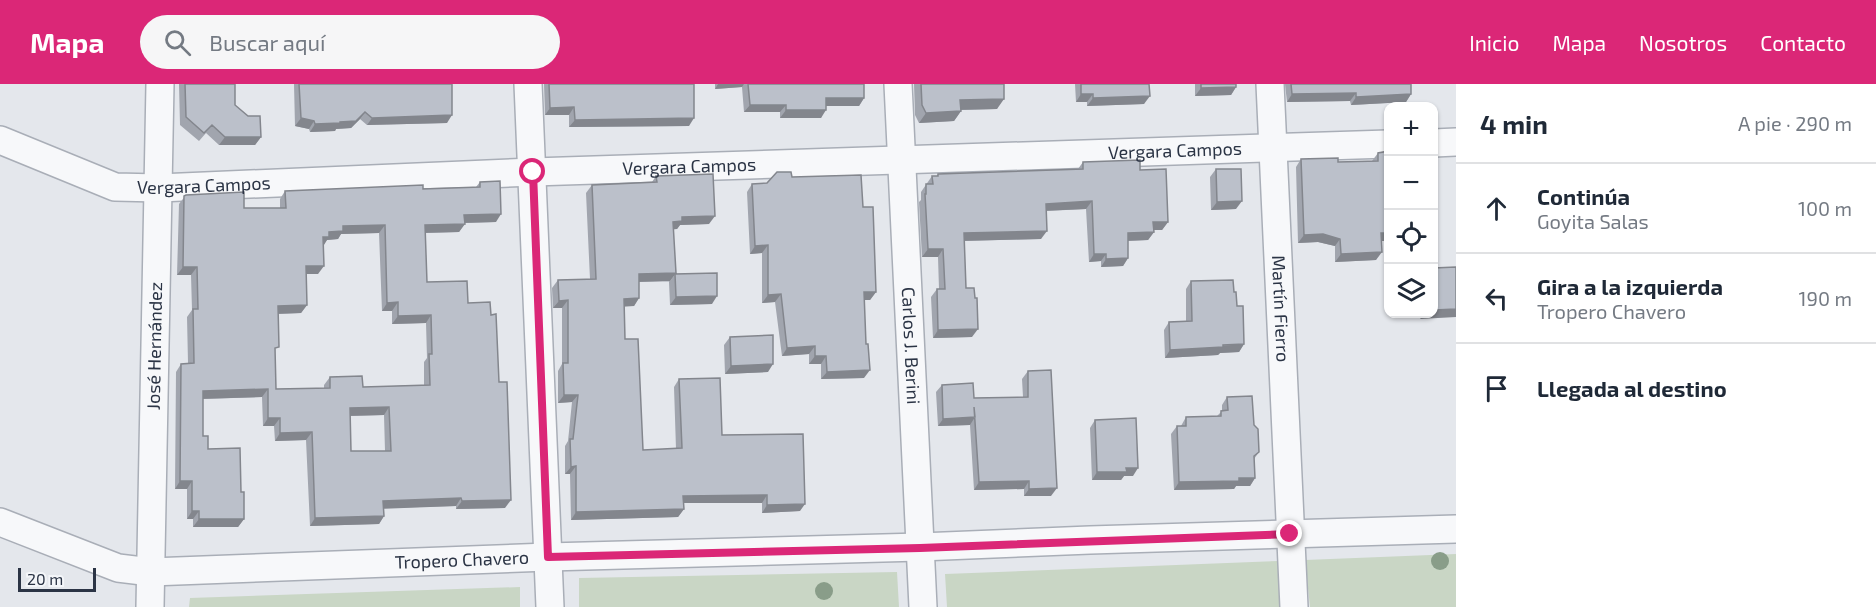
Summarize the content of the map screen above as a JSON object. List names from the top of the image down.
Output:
{
  "streets": {
    "street": [
      "Vergara Campos",
      "Martín Fierro",
      "José Hernández",
      "Carlos J. Berini",
      "Tropero Chavero"
    ]
  },
  "crossings": [
    ["Vergara Campos", "Martín Fierro"],
    ["Vergara Campos", "José Hernández"],
    ["Vergara Campos", "Carlos J. Berini"],
    ["Martín Fierro", "Tropero Chavero"],
    ["José Hernández", "Tropero Chavero"],
    ["Carlos J. Berini", "Tropero Chavero"]
  ],
  "scale_bar": "20 m",
  "page": {
    "header": "Mapa",
    "search": "Buscar aquí",
    "nav": [
      "Inicio",
      "Mapa",
      "Nosotros",
      "Contacto"
    ],
    "heading": ["4 min", "A pie · 290 m"],
    "map_buttons": ["+", "−"],
    "list": [
      ["Continúa", "Goyita Salas", "100 m"],
      ["Gira a la izquierda", "Tropero Chavero", "190 m"],
      "Llegada al destino"
    ],
    "scale": "20 m"
  }
}
